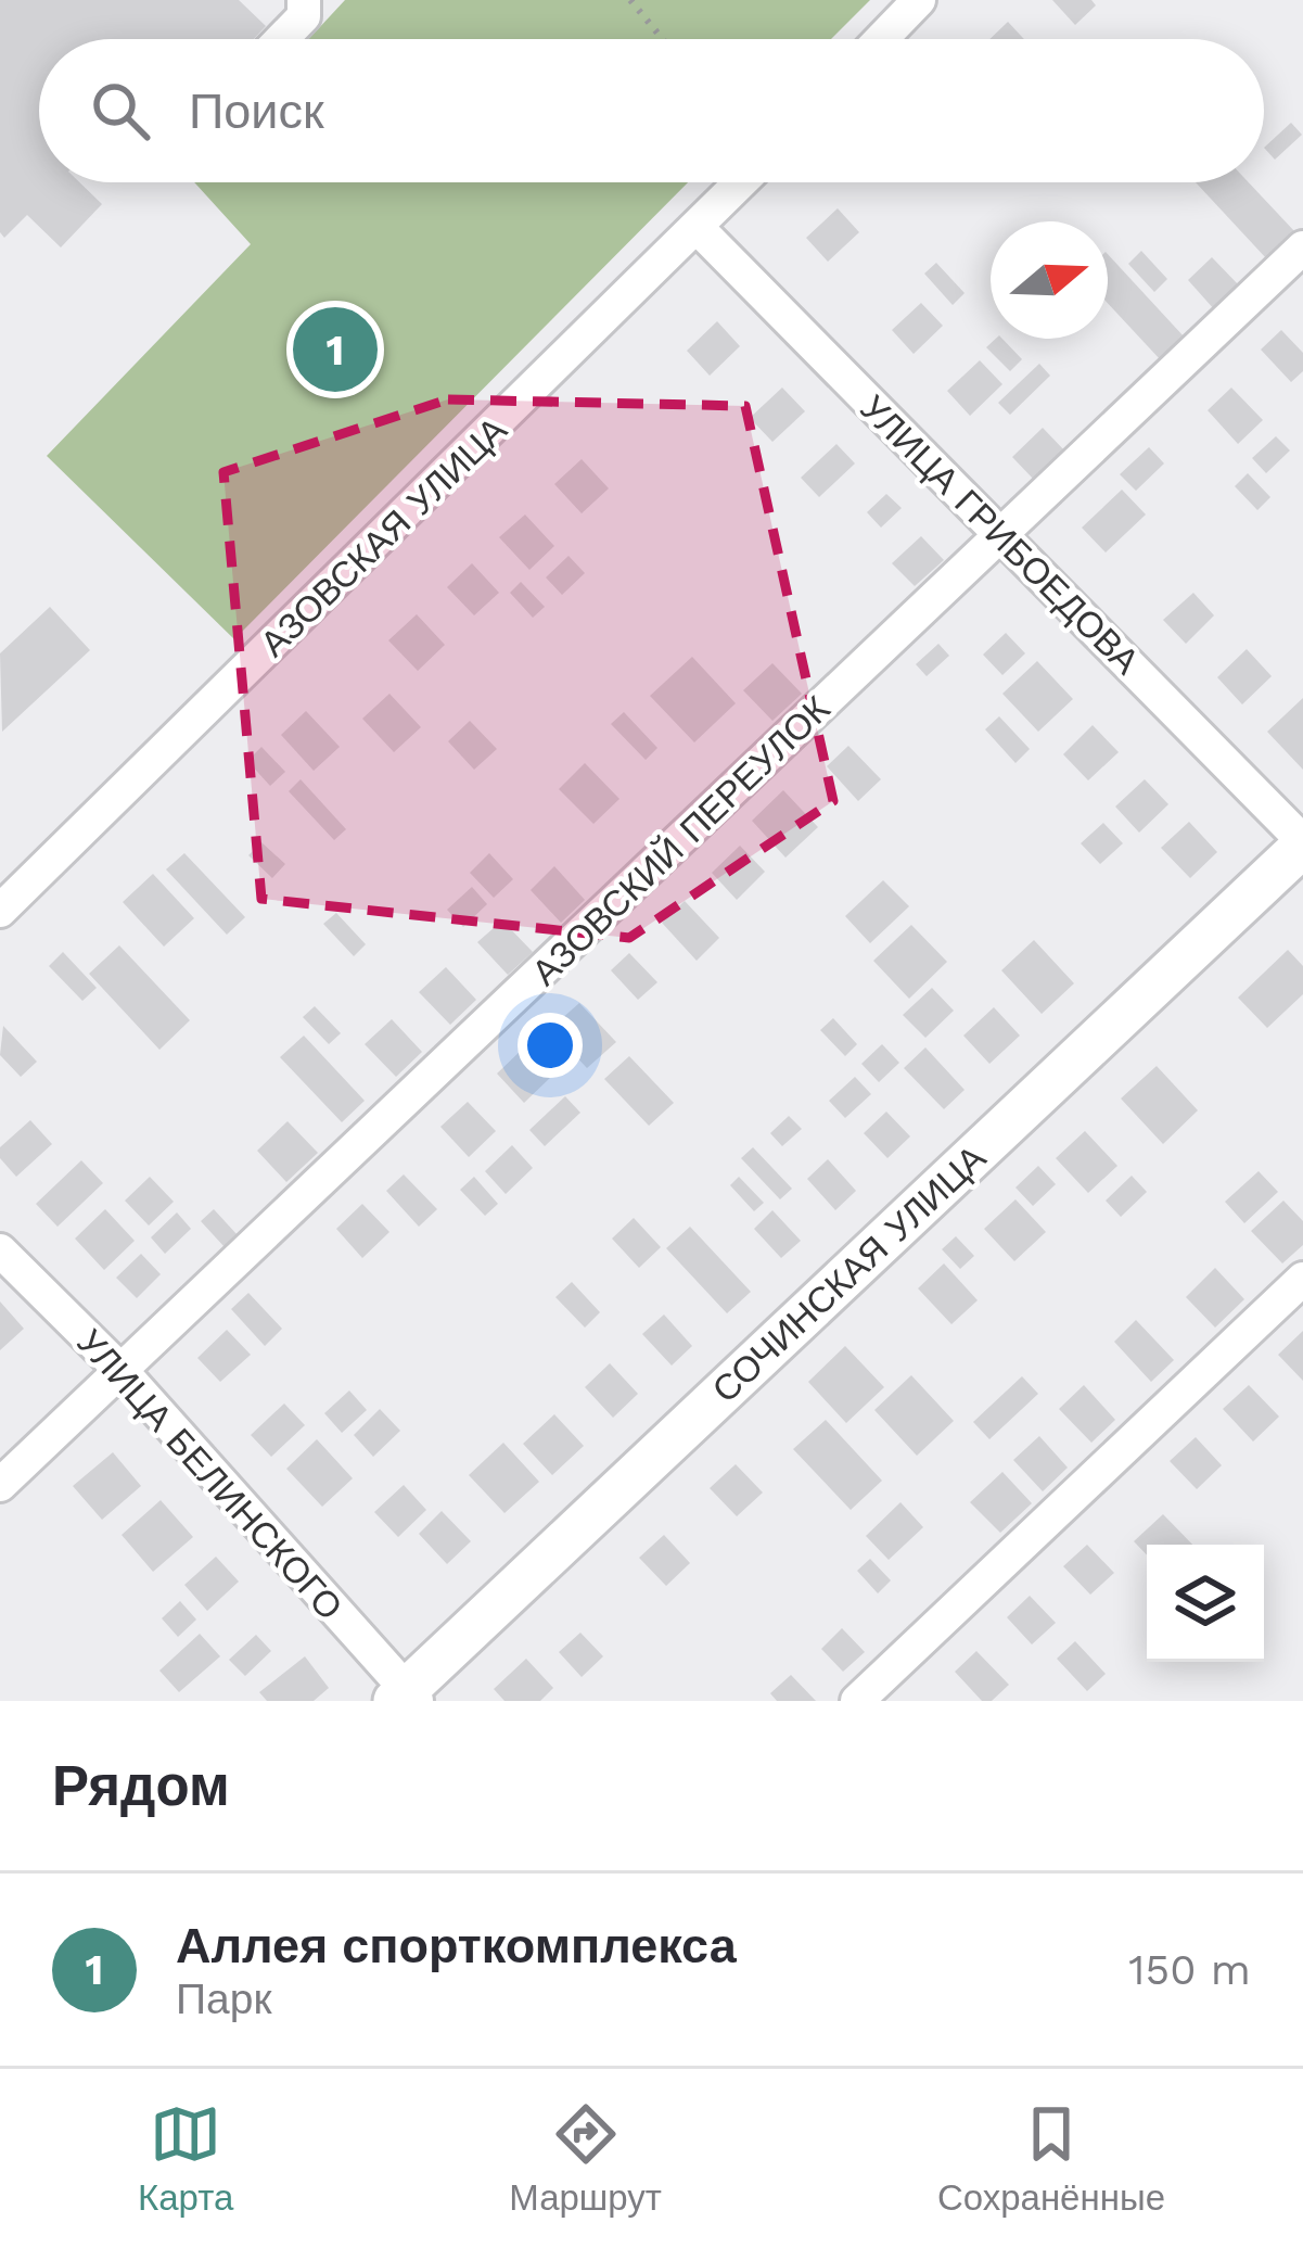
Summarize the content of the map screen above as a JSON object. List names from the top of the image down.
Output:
{
  "streets": {
    "main road": ["СОЧИНСКАЯ УЛИЦА"],
    "lane": [
      "УЛИЦА ГРИБОЕДОВА",
      "АЗОВСКАЯ УЛИЦА",
      "АЗОВСКИЙ ПЕРЕУЛОК",
      "УЛИЦА БЕЛИНСКОГО"
    ]
  },
  "crossings": [
    ["УЛИЦА ГРИБОЕДОВА", "АЗОВСКАЯ УЛИЦА"],
    ["УЛИЦА ГРИБОЕДОВА", "АЗОВСКИЙ ПЕРЕУЛОК"],
    ["УЛИЦА ГРИБОЕДОВА", "СОЧИНСКАЯ УЛИЦА"],
    ["АЗОВСКИЙ ПЕРЕУЛОК", "УЛИЦА БЕЛИНСКОГО"],
    ["СОЧИНСКАЯ УЛИЦА", "УЛИЦА БЕЛИНСКОГО"]
  ],
  "north": "right",
  "page": {
    "search": "Поиск",
    "pins": "1",
    "heading": "Рядом",
    "list": [
      {
        "mark": "1",
        "name": "Аллея спорткомплекса",
        "note": "Парк",
        "value": "150 m"
      }
    ],
    "nav": ["Карта", "Маршрут", "Сохранённые"]
  }
}
